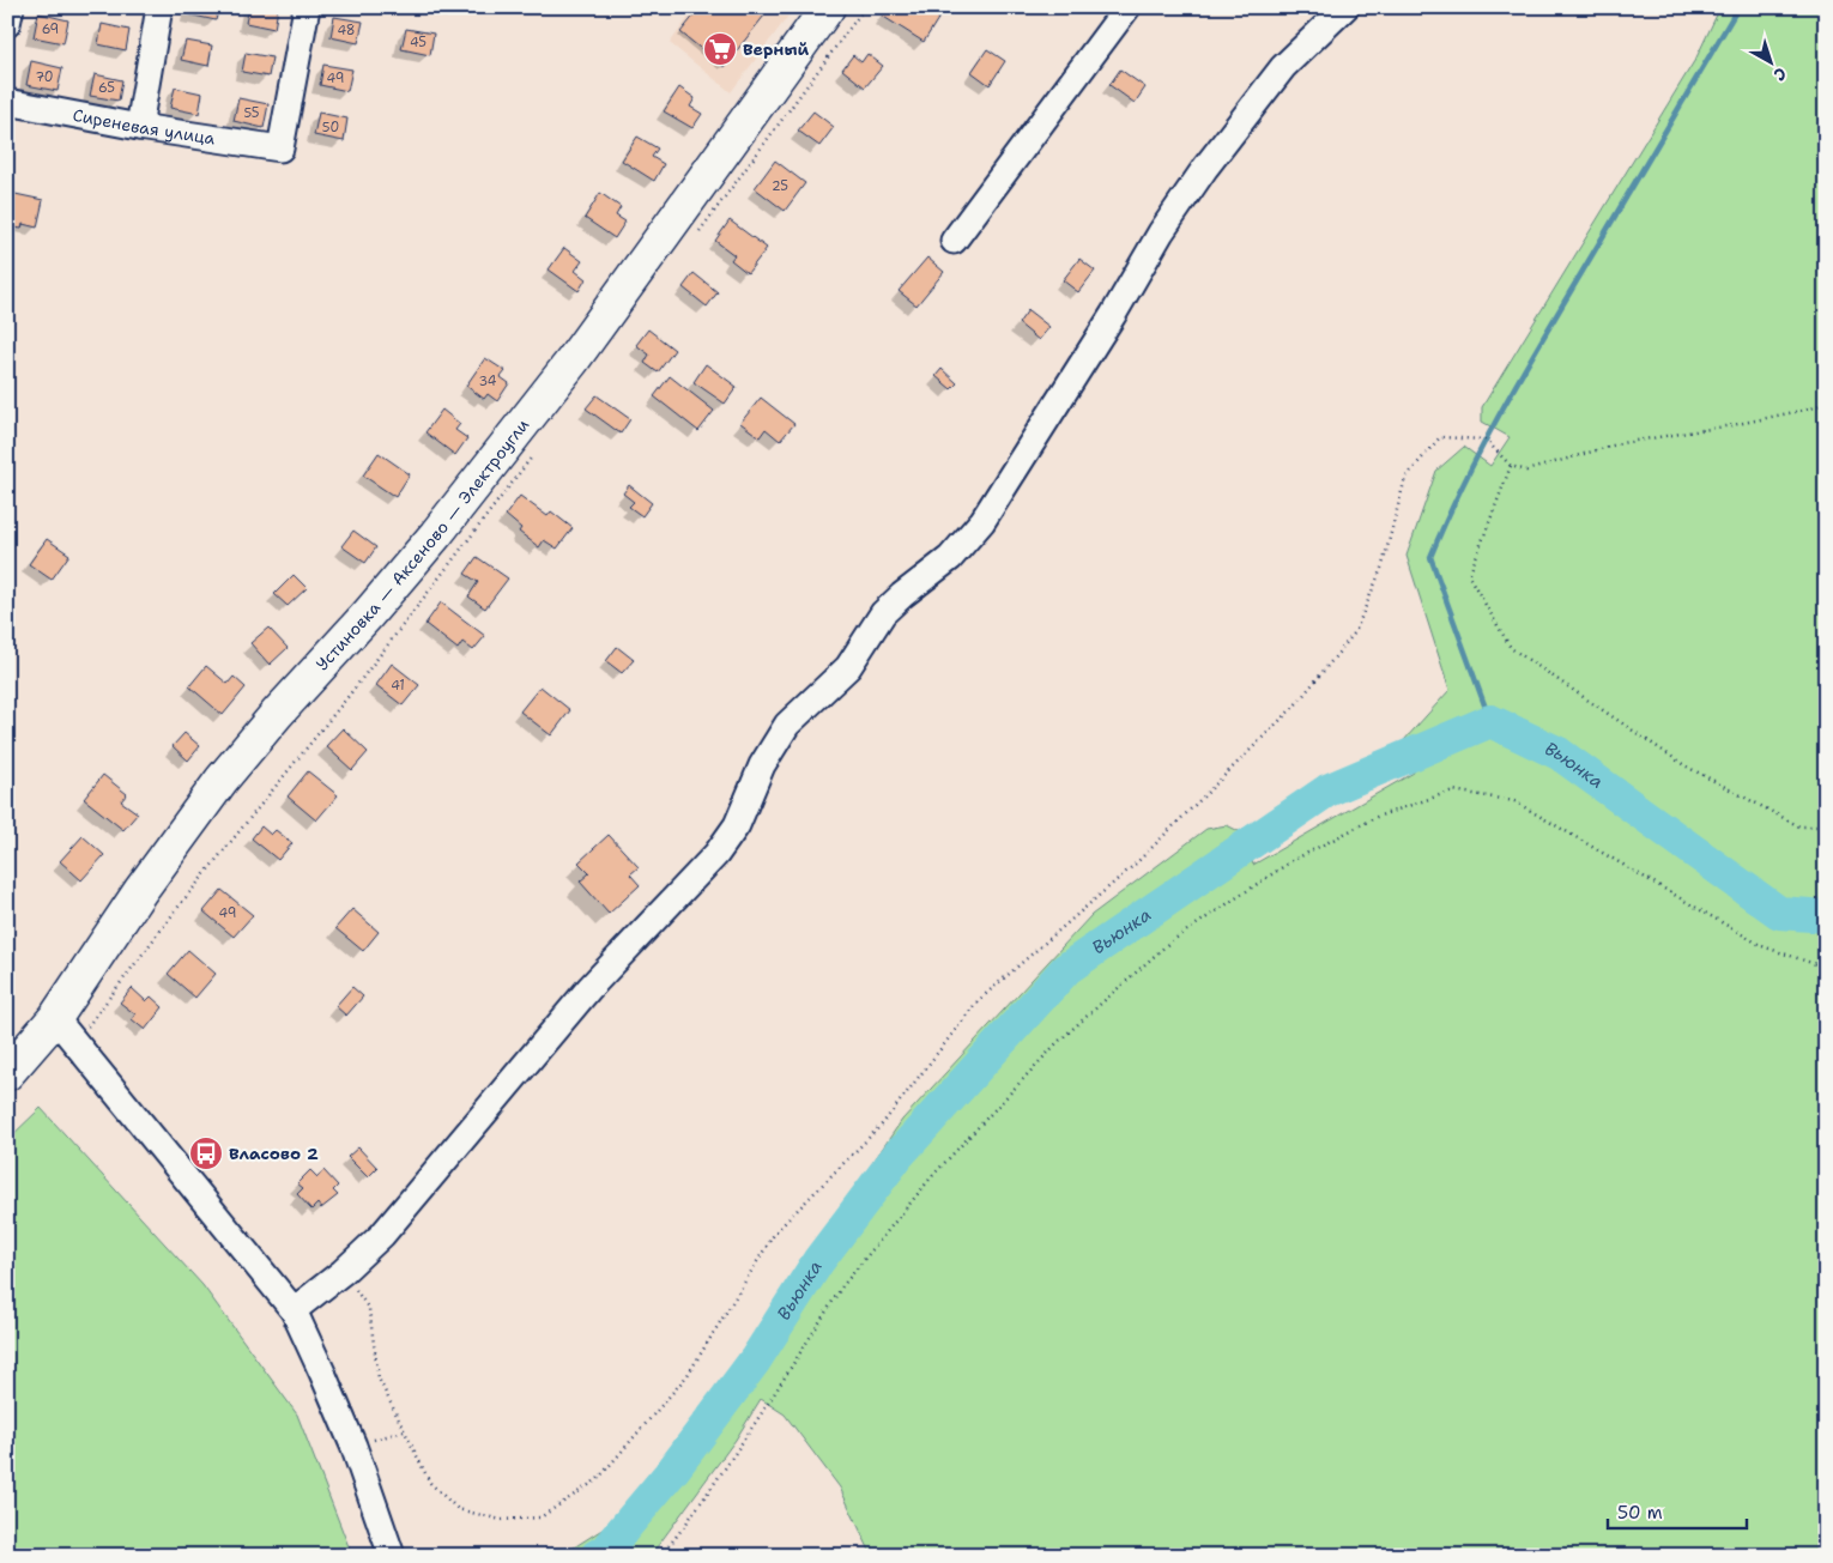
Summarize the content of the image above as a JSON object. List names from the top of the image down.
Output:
{
  "streets": {
    "main road": ["Устиновка — Аксеново — Электроугли"],
    "street": ["Сиреневая улица"]
  },
  "water": ["Вьюнка"],
  "places": {
    "supermarket": ["Верный"],
    "bus stop": ["Власово 2"]
  },
  "house_numbers": [
    "69",
    "48",
    "45",
    "70",
    "49",
    "65",
    "55",
    "50",
    "25",
    "34",
    "41",
    "49"
  ],
  "scale_bar": "50 m",
  "north": "bottom right"
}
